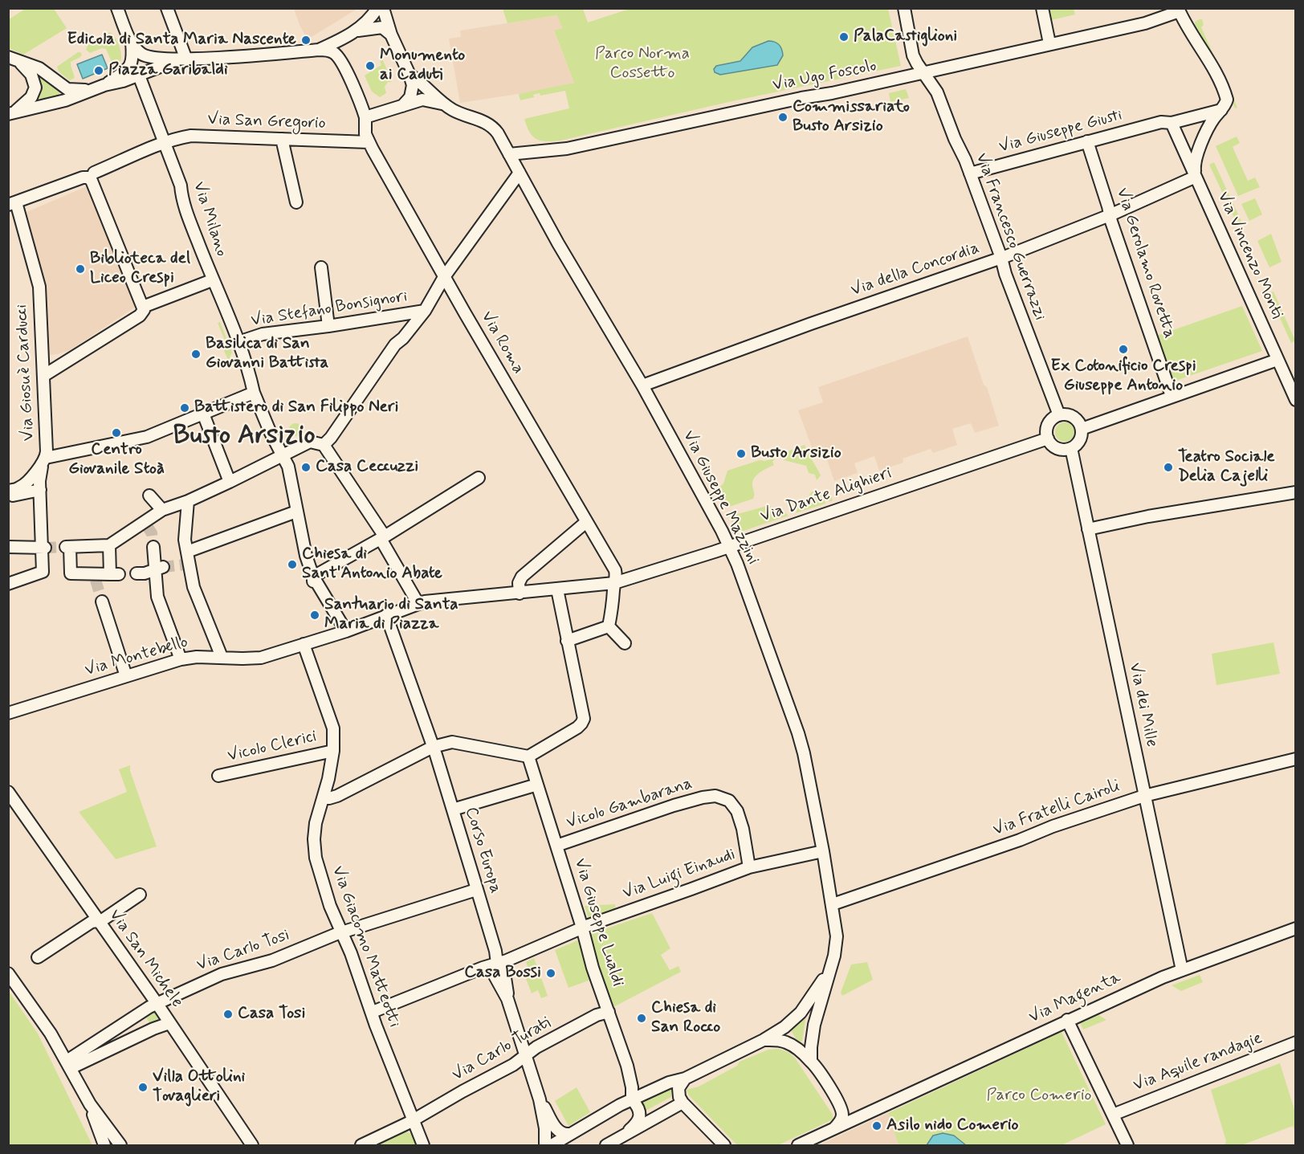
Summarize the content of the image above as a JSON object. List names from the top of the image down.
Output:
{
  "streets": {
    "street": [
      "Via Ugo Foscolo",
      "Via San Gregorio",
      "Via Giuseppe Giusti",
      "Via Milano",
      "Via Francesco Guerrazzi",
      "Via Vincenzo Monti",
      "Via Gerolamo Rovetta",
      "Via della Concordia",
      "Via Stefano Bonsignori",
      "Via Roma",
      "Via Giosuè Carducci",
      "Via Dante Alighieri",
      "Via Giuseppe Mazzini",
      "Via Montebello",
      "Via dei Mille",
      "Vicolo Clerici",
      "Vicolo Gambarana",
      "Via Fratelli Cairoli",
      "Corso Europa",
      "Via Luigi Einaudi",
      "Via Giuseppe Lualdi",
      "Via Giacomo Matteotti",
      "Via Carlo Tosi",
      "Via San Michele",
      "Via Magenta",
      "Via Carlo Turati",
      "Via Aquile randagie"
    ]
  },
  "crossings": [
    ["Via Ugo Foscolo", "Via Francesco Guerrazzi"],
    ["Via Ugo Foscolo", "Via Giuseppe Mazzini"],
    ["Via San Gregorio", "Via Milano"],
    ["Via San Gregorio", "Via Roma"],
    ["Via San Gregorio", "Via Giosuè Carducci"],
    ["Via Giuseppe Giusti", "Via Francesco Guerrazzi"],
    ["Via Giuseppe Giusti", "Via Vincenzo Monti"],
    ["Via Giuseppe Giusti", "Via Gerolamo Rovetta"],
    ["Via Milano", "Via Stefano Bonsignori"],
    ["Via Francesco Guerrazzi", "Via della Concordia"],
    ["Via Francesco Guerrazzi", "Via Dante Alighieri"],
    ["Via Francesco Guerrazzi", "Via dei Mille"],
    ["Via Vincenzo Monti", "Via della Concordia"],
    ["Via Gerolamo Rovetta", "Via della Concordia"],
    ["Via della Concordia", "Via Giuseppe Mazzini"],
    ["Via Roma", "Via Dante Alighieri"],
    ["Via Dante Alighieri", "Via Giuseppe Mazzini"],
    ["Via Dante Alighieri", "Via Montebello"],
    ["Via Dante Alighieri", "Via dei Mille"],
    ["Via Giuseppe Mazzini", "Via Fratelli Cairoli"],
    ["Via Giuseppe Mazzini", "Corso Europa"],
    ["Via Giuseppe Mazzini", "Via Luigi Einaudi"],
    ["Via Giuseppe Mazzini", "Via Giuseppe Lualdi"],
    ["Via Montebello", "Corso Europa"],
    ["Via Montebello", "Via Giacomo Matteotti"],
    ["Via dei Mille", "Via Fratelli Cairoli"],
    ["Via dei Mille", "Via Magenta"],
    ["Vicolo Clerici", "Via Giacomo Matteotti"],
    ["Vicolo Gambarana", "Via Luigi Einaudi"],
    ["Vicolo Gambarana", "Via Giuseppe Lualdi"],
    ["Corso Europa", "Via Luigi Einaudi"],
    ["Corso Europa", "Via Carlo Tosi"],
    ["Corso Europa", "Via Carlo Turati"],
    ["Via Luigi Einaudi", "Via Giuseppe Lualdi"],
    ["Via Luigi Einaudi", "Via Giacomo Matteotti"],
    ["Via Giuseppe Lualdi", "Via Carlo Turati"],
    ["Via Giacomo Matteotti", "Via Carlo Tosi"],
    ["Via Giacomo Matteotti", "Via Carlo Turati"],
    ["Via Carlo Tosi", "Via San Michele"]
  ],
  "districts": ["Busto Arsizio"],
  "parks": ["Parco Norma Cossetto", "Parco Comerio"],
  "places": [
    "PalaCastiglioni",
    "Edicola di Santa Maria Nascente",
    "Monumento ai Caduti",
    "Piazza Garibaldi",
    "Commissariato Busto Arsizio",
    "Biblioteca del Liceo Crespi",
    "Ex Cotonificio Crespi Giuseppe Antonio",
    "Basilica di San Giovanni Battista",
    "Battistero di San Filippo Neri",
    "Centro Giovanile Stoà",
    "Busto Arsizio",
    "Casa Ceccuzzi",
    "Teatro Sociale Delia Cajelli",
    "Chiesa di Sant'Antonio Abate",
    "Santuario di Santa Maria di Piazza",
    "Casa Bossi",
    "Casa Tosi",
    "Chiesa di San Rocco",
    "Villa Ottolini Tovaglieri",
    "Asilo nido Comerio"
  ]
}
